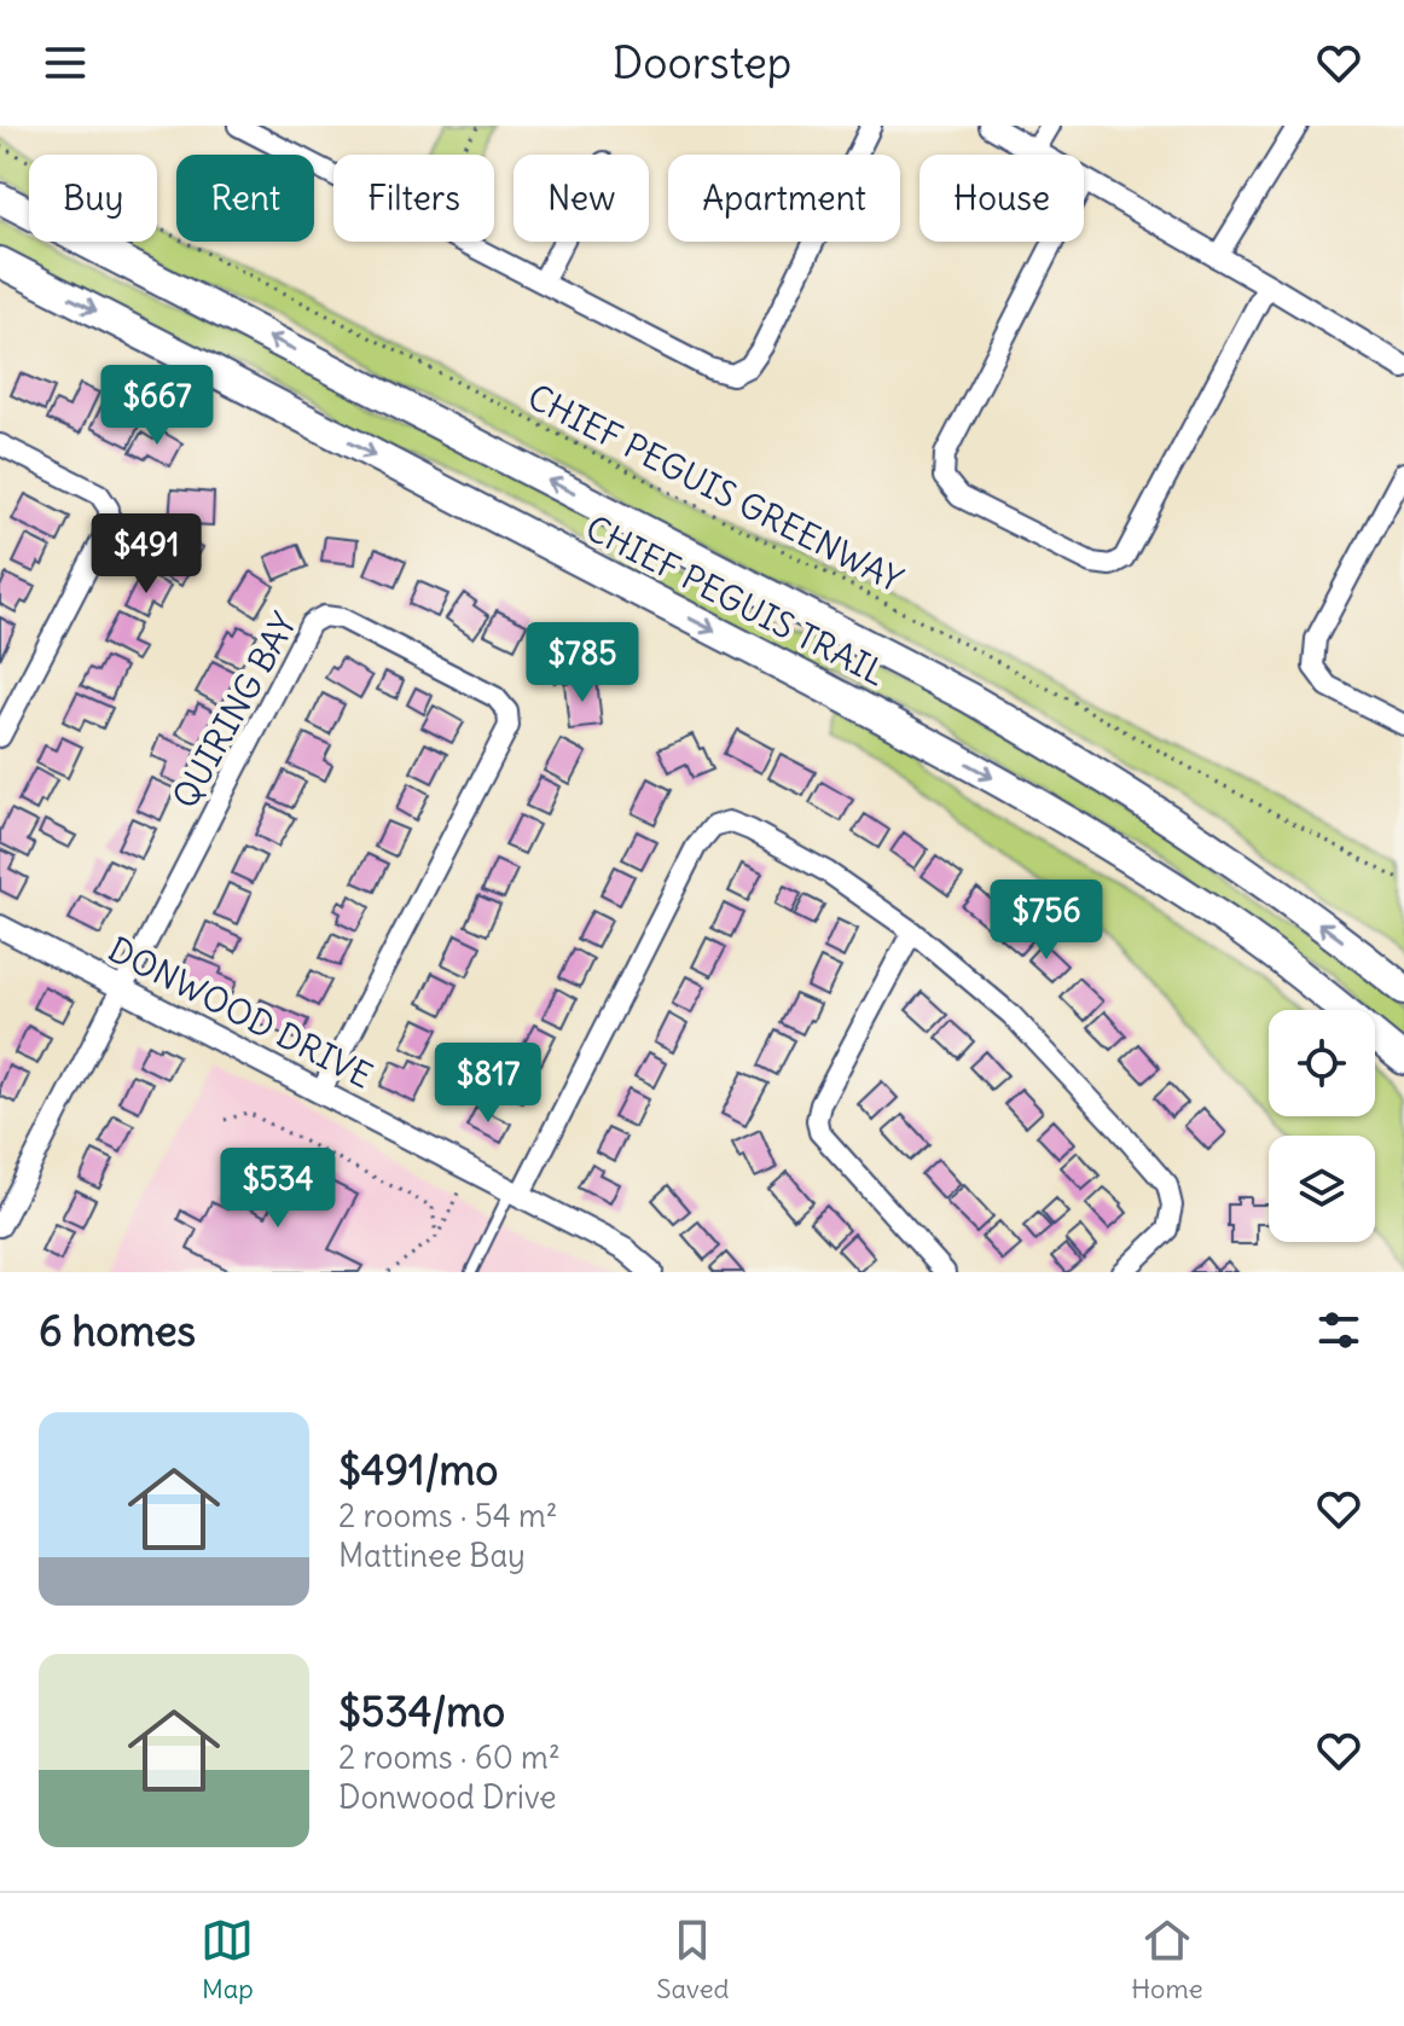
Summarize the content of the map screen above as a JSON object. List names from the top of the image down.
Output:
{
  "streets": {
    "main road": ["CHIEF PEGUIS TRAIL"],
    "street": ["QUIRING BAY", "DONWOOD DRIVE"],
    "path": ["CHIEF PEGUIS GREENWAY"]
  },
  "crossings": [
    ["QUIRING BAY", "DONWOOD DRIVE"]
  ],
  "page": {
    "header": "Doorstep",
    "chip": [
      "Buy",
      "Rent",
      "Filters",
      "New",
      "Apartment",
      "House"
    ],
    "price": [
      "$667",
      "$491",
      "$785",
      "$756",
      "$817",
      "$534"
    ],
    "heading": "6 homes",
    "list": [
      {
        "name": "$491/mo",
        "note": "2 rooms · 54 m² · Mattinee Bay"
      },
      {
        "name": "$534/mo",
        "note": "2 rooms · 60 m² · Donwood Drive"
      }
    ],
    "tabs": ["Map", "Saved", "Home"]
  }
}
